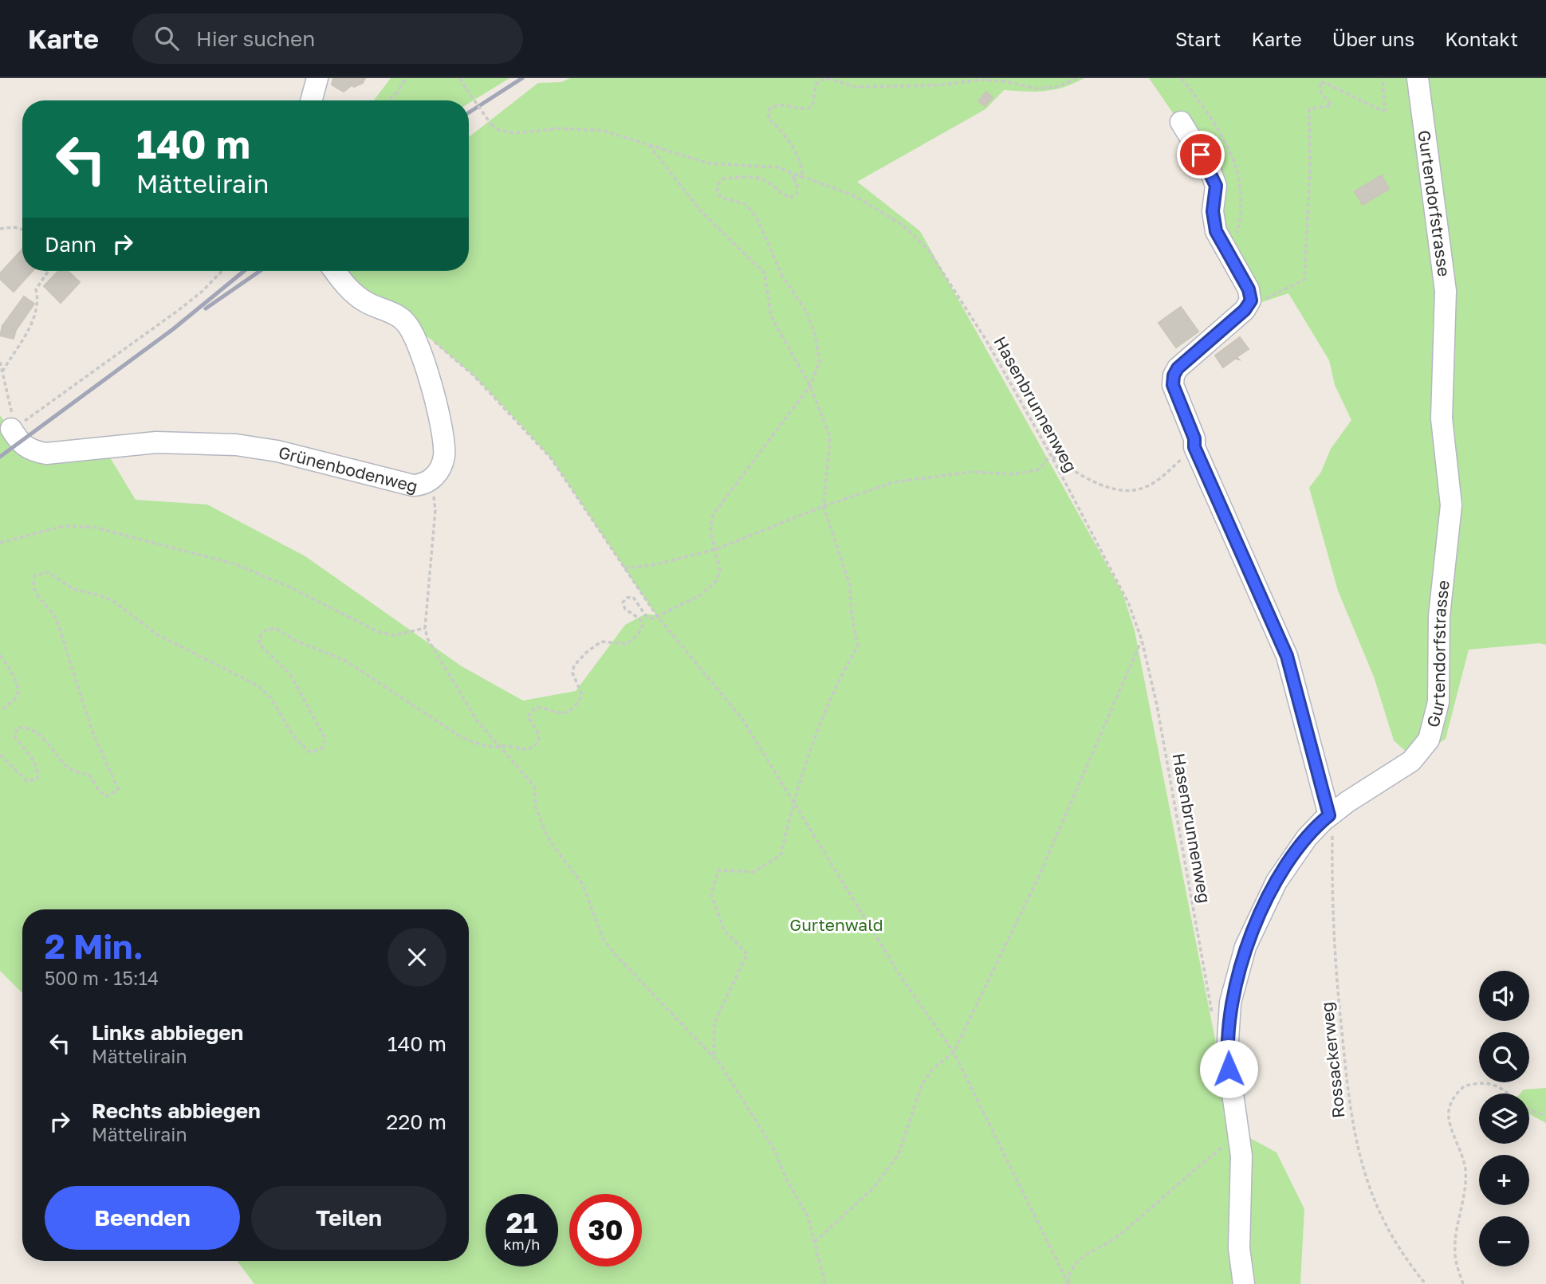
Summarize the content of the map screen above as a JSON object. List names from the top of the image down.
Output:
{
  "streets": {
    "street": ["Gurtendorfstrasse", "Grünenbodenweg"],
    "path": ["Hasenbrunnenweg", "Rossackerweg"]
  },
  "crossings": [
    ["Gurtendorfstrasse", "Rossackerweg"]
  ],
  "parks": ["Gurtenwald"],
  "page": {
    "header": "Karte",
    "search": "Hier suchen",
    "nav": [
      "Start",
      "Karte",
      "Über uns",
      "Kontakt"
    ],
    "turn": ["140 m", "Mättelirain"],
    "then": "Dann",
    "heading": ["2 Min.", "500 m · 15:14"],
    "map_buttons": ["+", "−"],
    "list": [
      {
        "name": "Links abbiegen",
        "note": "Mättelirain",
        "value": "140 m"
      },
      {
        "name": "Rechts abbiegen",
        "note": "Mättelirain",
        "value": "220 m"
      }
    ],
    "buttons": ["Beenden", "Teilen"],
    "speed": "21 km/h",
    "limit": "30"
  }
}
